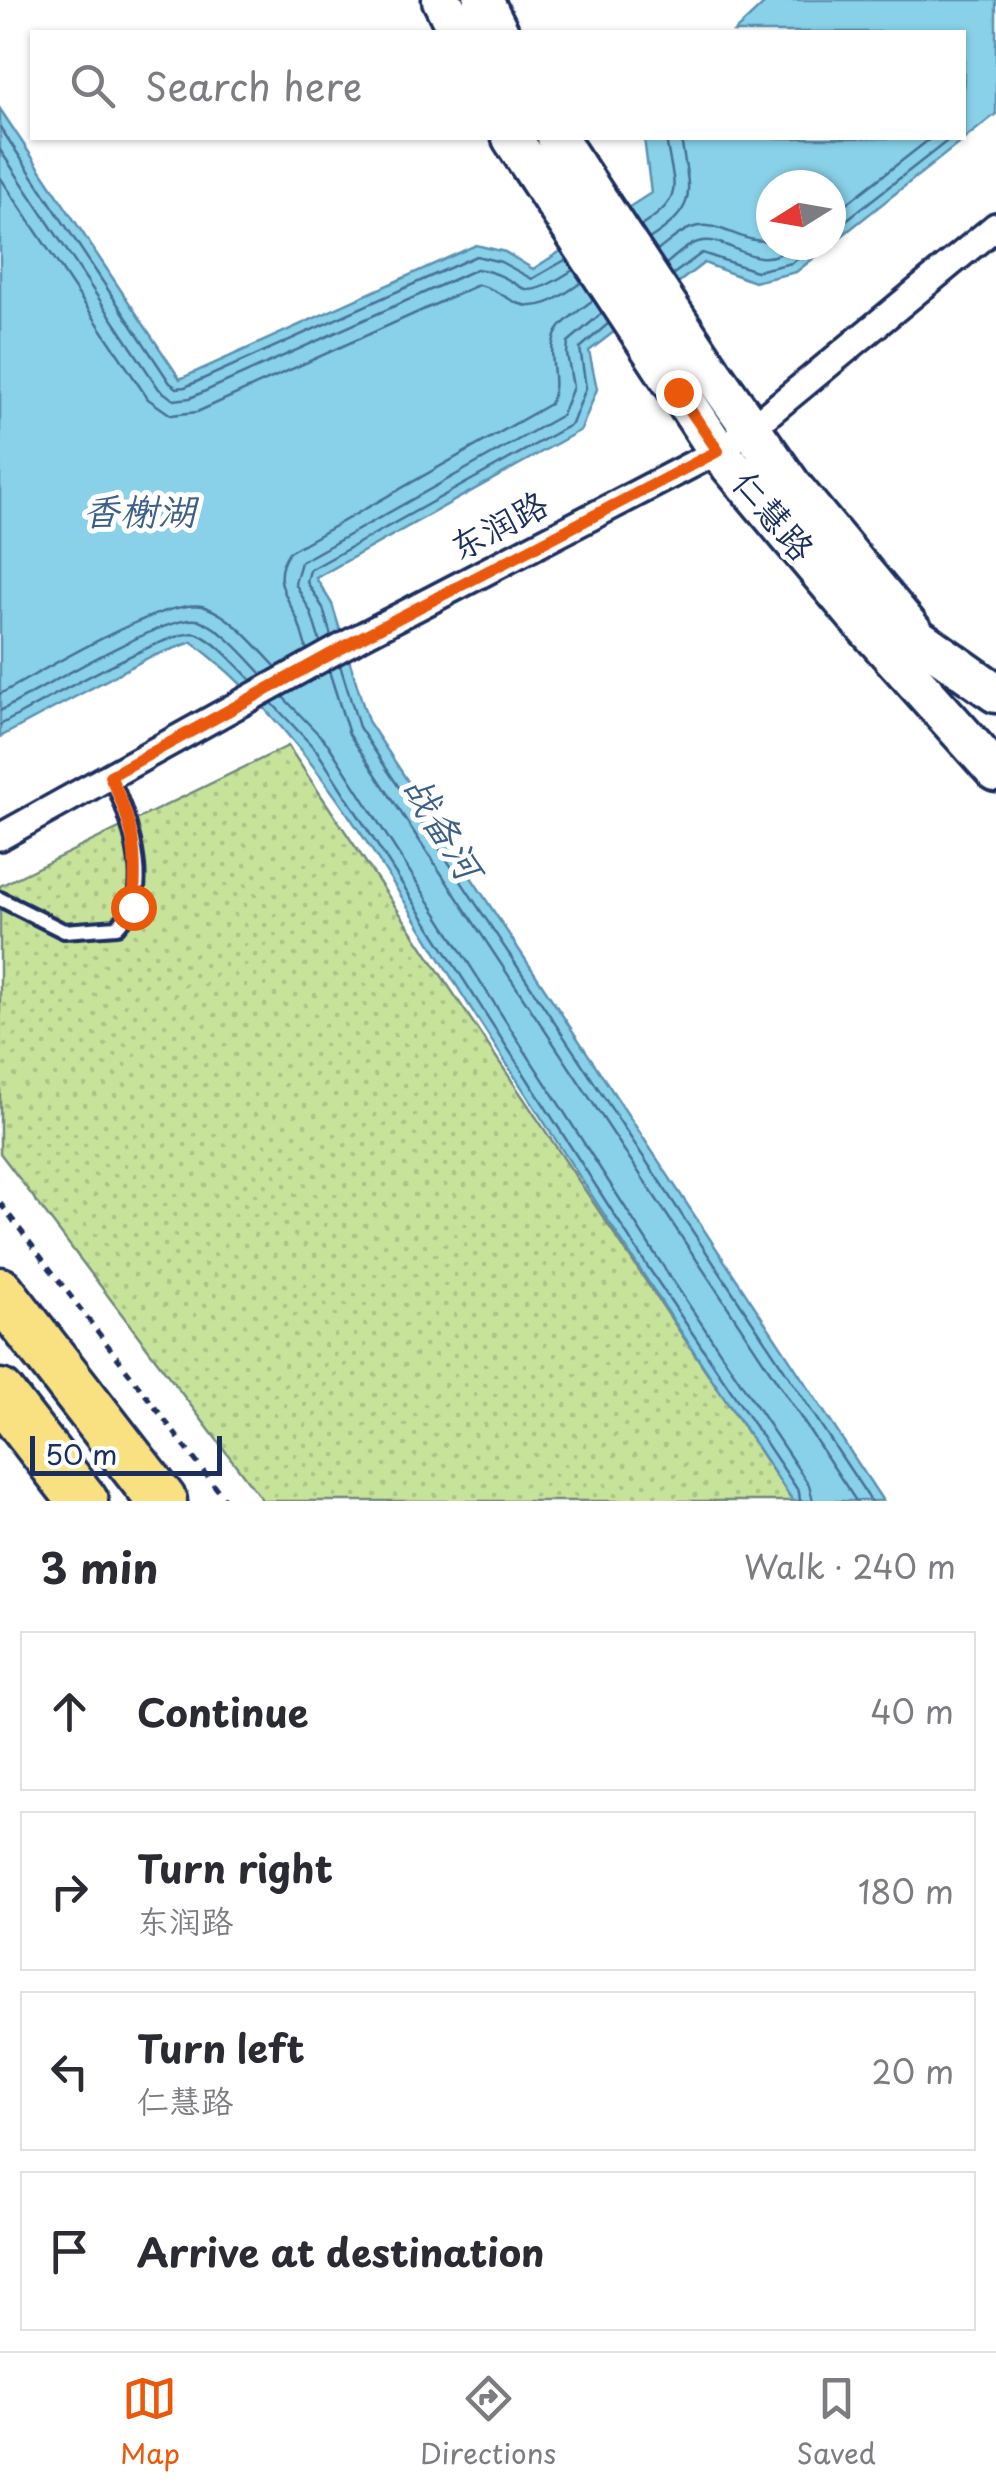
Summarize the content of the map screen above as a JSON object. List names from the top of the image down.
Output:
{
  "streets": {
    "street": ["仁慧路", "东润路"]
  },
  "crossings": [
    ["仁慧路", "东润路"]
  ],
  "water": ["香榭湖", "战备河"],
  "scale_bar": "50 m",
  "north": "left",
  "page": {
    "search": "Search here",
    "scale": "50 m",
    "heading": ["3 min", "Walk · 240 m"],
    "list": [
      ["Continue", "40 m"],
      ["Turn right", "东润路", "180 m"],
      ["Turn left", "仁慧路", "20 m"],
      "Arrive at destination"
    ],
    "nav": ["Map", "Directions", "Saved"]
  }
}
